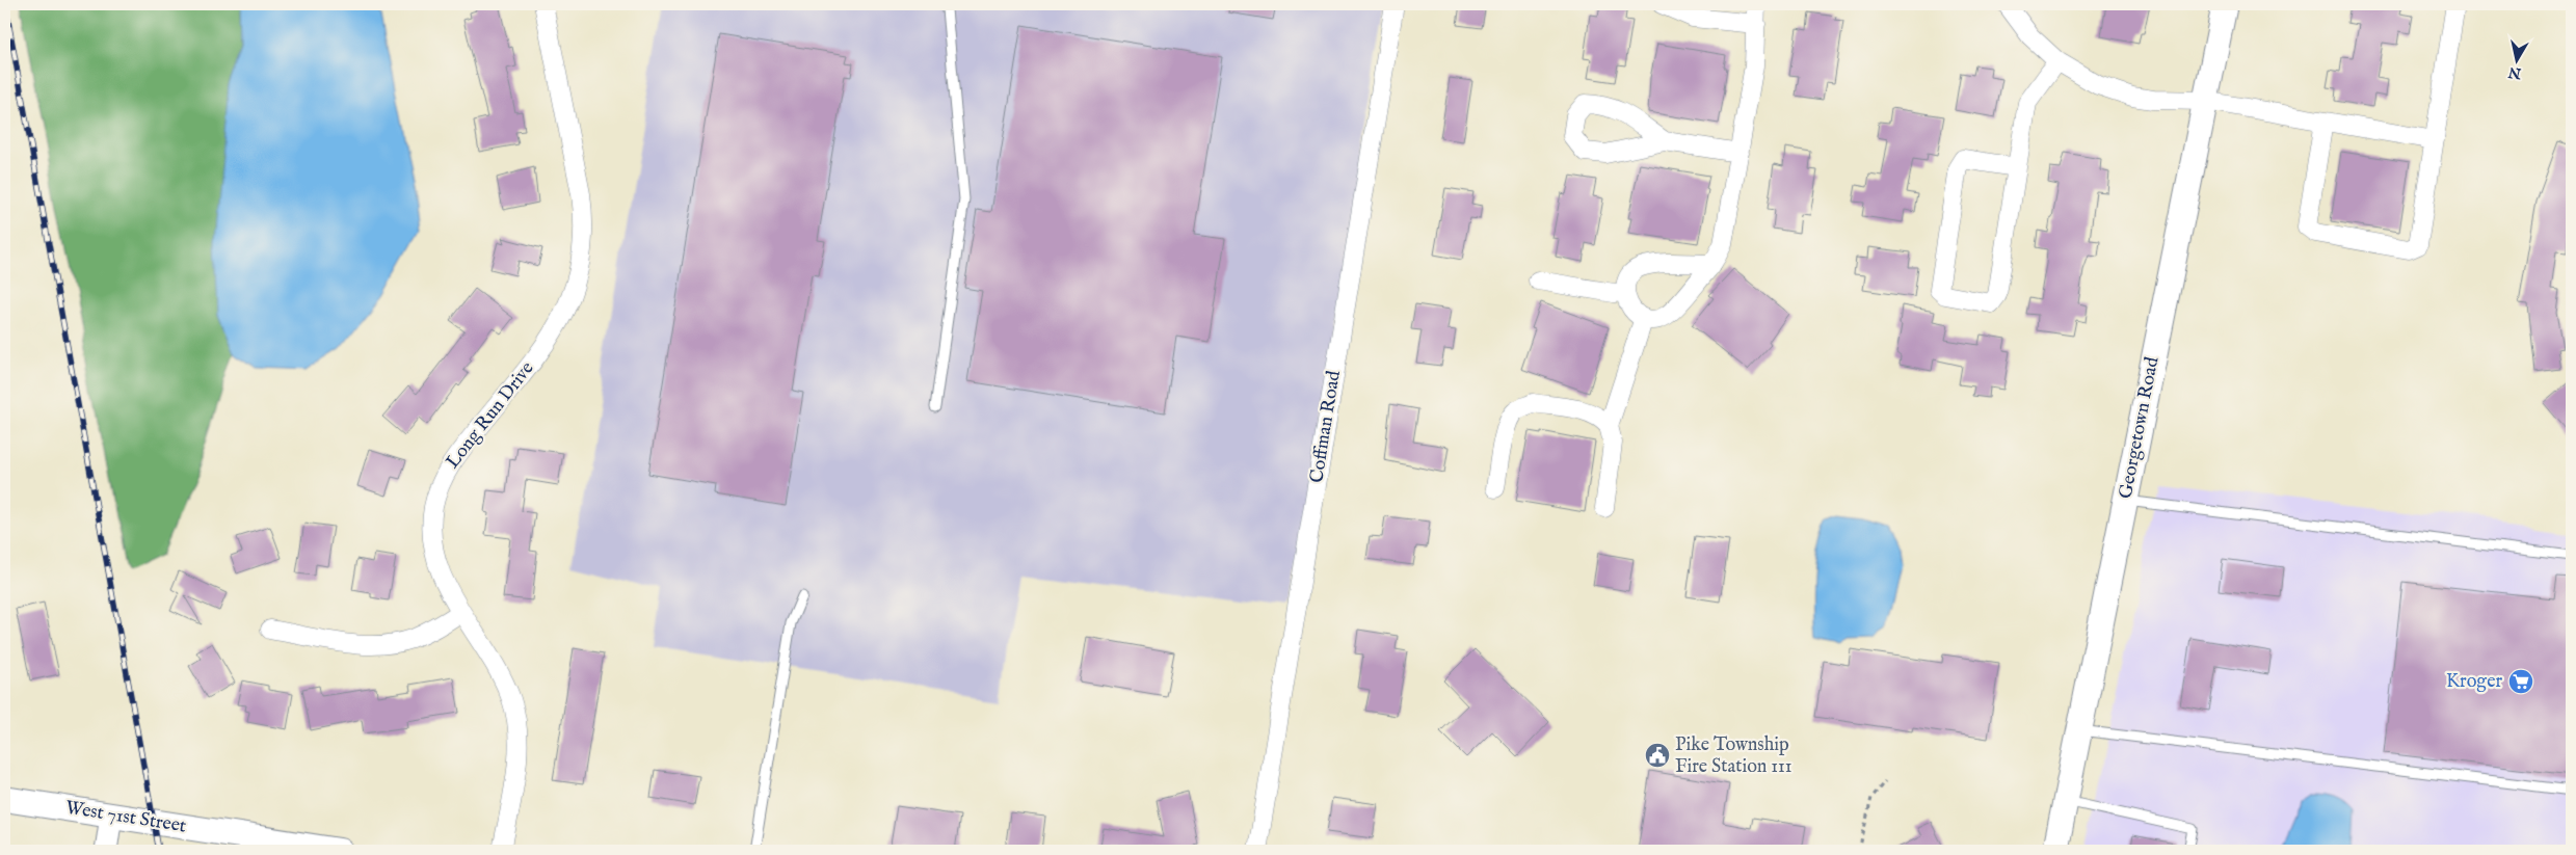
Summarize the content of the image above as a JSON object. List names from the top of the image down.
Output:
{
  "streets": {
    "main road": ["Georgetown Road", "West 71st Street"],
    "street": ["Long Run Drive", "Coffman Road"]
  },
  "places": {
    "supermarket": ["Kroger"],
    "public building": ["Pike Township Fire Station 111"]
  },
  "north": "bottom"
}
